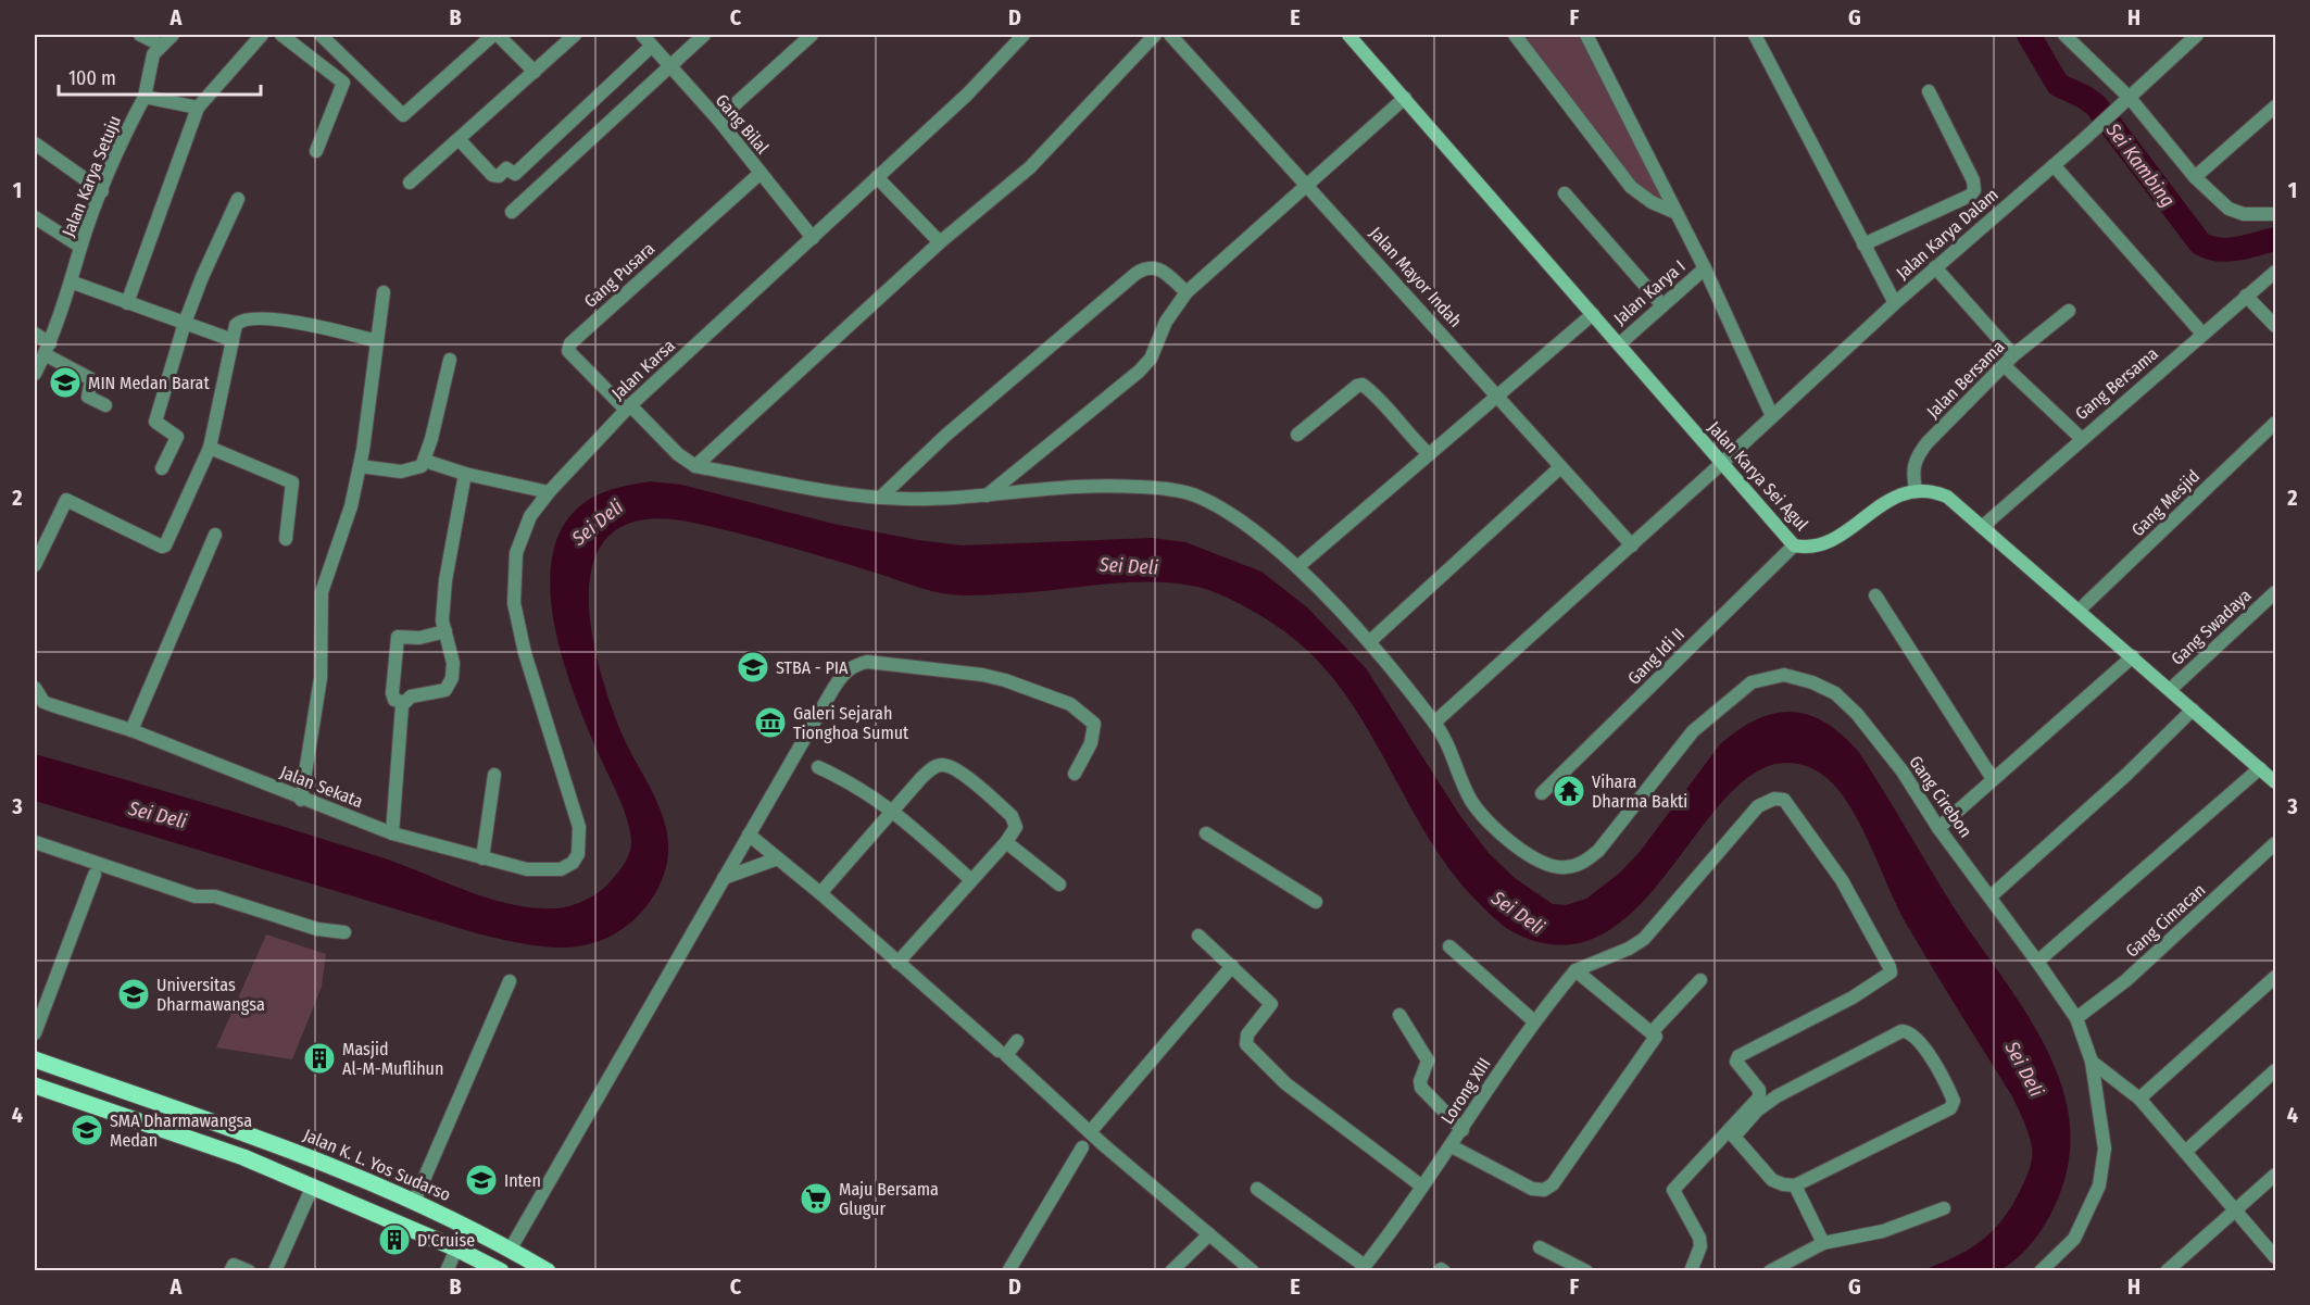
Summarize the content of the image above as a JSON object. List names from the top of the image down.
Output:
{
  "streets": {
    "main road": ["Jalan Karya Sei Agul", "Jalan K. L. Yos Sudarso"],
    "street": [
      "Gang Bilal",
      "Jalan Karya Setuju",
      "Jalan Karya Dalam",
      "Gang Pusara",
      "Jalan Mayor Indah",
      "Jalan Karya I",
      "Jalan Karsa",
      "Jalan Bersama",
      "Gang Bersama",
      "Gang Mesjid",
      "Gang Swadaya",
      "Gang Idi II",
      "Jalan Sekata",
      "Gang Cirebon",
      "Gang Cimacan",
      "Lorong XIII"
    ]
  },
  "crossings": [
    ["Gang Bilal", "Gang Pusara"],
    ["Gang Bilal", "Jalan Karsa"],
    ["Jalan Karya Dalam", "Jalan Mayor Indah"],
    ["Jalan Karya Dalam", "Jalan Karya Sei Agul"],
    ["Jalan Karya Dalam", "Gang Cirebon"],
    ["Gang Pusara", "Jalan Karsa"],
    ["Jalan Karya I", "Jalan Karya Sei Agul"],
    ["Jalan Karsa", "Jalan Sekata"],
    ["Jalan Bersama", "Jalan Karya Sei Agul"],
    ["Jalan Karya Sei Agul", "Gang Idi II"],
    ["Gang Cirebon", "Gang Cimacan"]
  ],
  "water": ["Sei Kambing", "Sei Deli"],
  "places": {
    "school or university": [
      "MIN Medan Barat",
      "STBA - PIA",
      "Universitas Dharmawangsa",
      "SMA Dharmawangsa Medan",
      "Inten"
    ],
    "museum": ["Galeri Sejarah Tionghoa Sumut"],
    "temple": ["Vihara Dharma Bakti"],
    "building": ["Masjid Al-M-Muflihun", "D'Cruise"],
    "supermarket": ["Maju Bersama Glugur"]
  },
  "scale_bar": "100 m",
  "grid": {
    "columns": [
      "A",
      "B",
      "C",
      "D",
      "E",
      "F",
      "G",
      "H"
    ],
    "rows": [
      "1",
      "2",
      "3",
      "4"
    ]
  }
}
